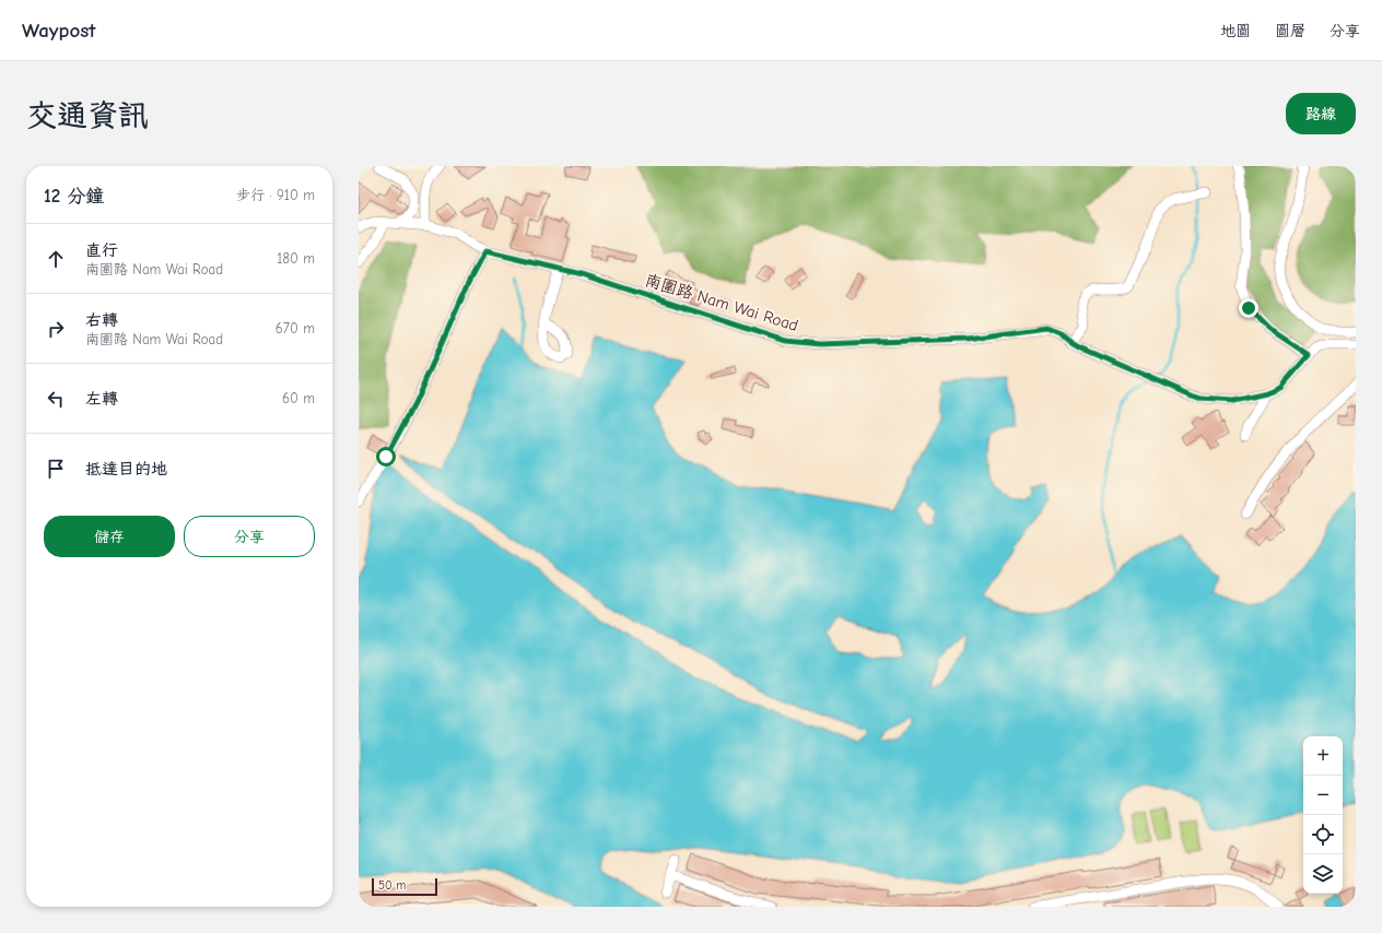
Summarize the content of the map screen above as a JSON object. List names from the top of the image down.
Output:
{
  "streets": {
    "street": ["南圍路 Nam Wai Road"]
  },
  "scale_bar": "50 m",
  "page": {
    "header": "Waypost",
    "nav": ["地圖", "圖層", "分享"],
    "buttons": [
      "路線",
      ["儲存", "分享"]
    ],
    "title": "交通資訊",
    "heading": ["12 分鐘", "步行 · 910 m"],
    "list": [
      ["直行", "南圍路 Nam Wai Road", "180 m"],
      ["右轉", "南圍路 Nam Wai Road", "670 m"],
      ["左轉", "60 m"],
      "抵達目的地"
    ],
    "map_buttons": ["+", "−"],
    "scale": "50 m"
  }
}
